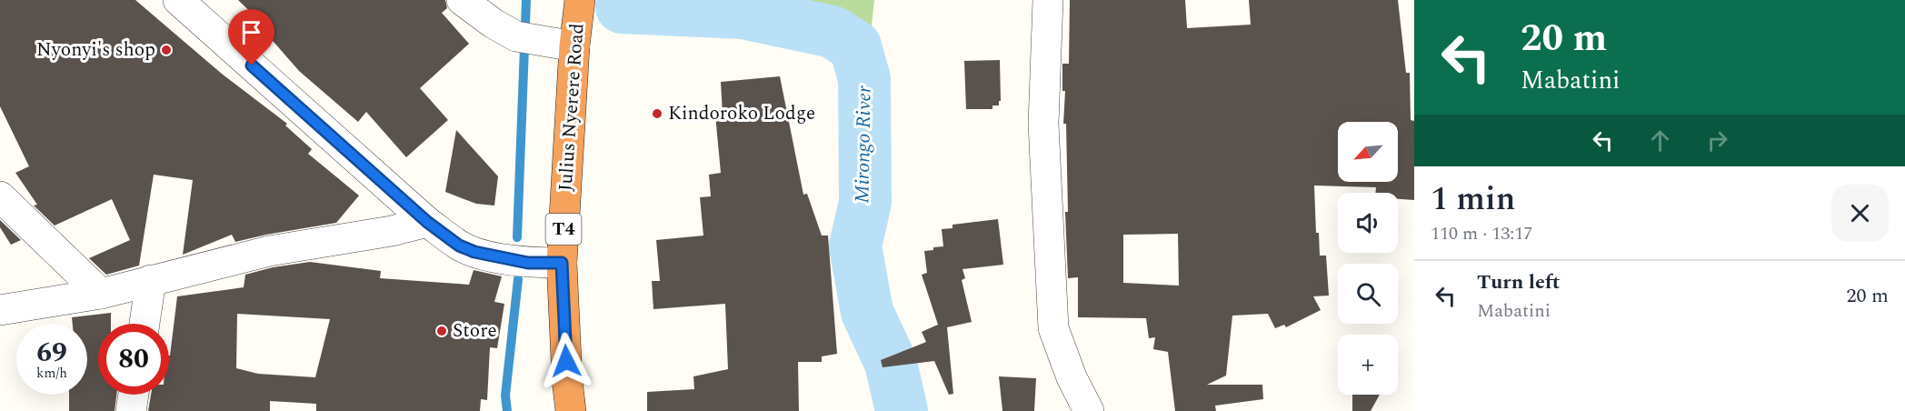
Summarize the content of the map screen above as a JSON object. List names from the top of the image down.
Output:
{
  "streets": {
    "highway": ["Julius Nyerere Road", "T4"]
  },
  "water": ["Mirongo River"],
  "places": ["Nyonyi's shop", "Kindoroko Lodge", "Store"],
  "north": "bottom left",
  "page": {
    "turn": ["20 m", "Mabatini"],
    "map_buttons": "+",
    "heading": ["1 min", "110 m · 13:17"],
    "list": [
      {
        "name": "Turn left",
        "note": "Mabatini",
        "value": "20 m"
      }
    ],
    "speed": "69 km/h",
    "limit": "80"
  }
}
